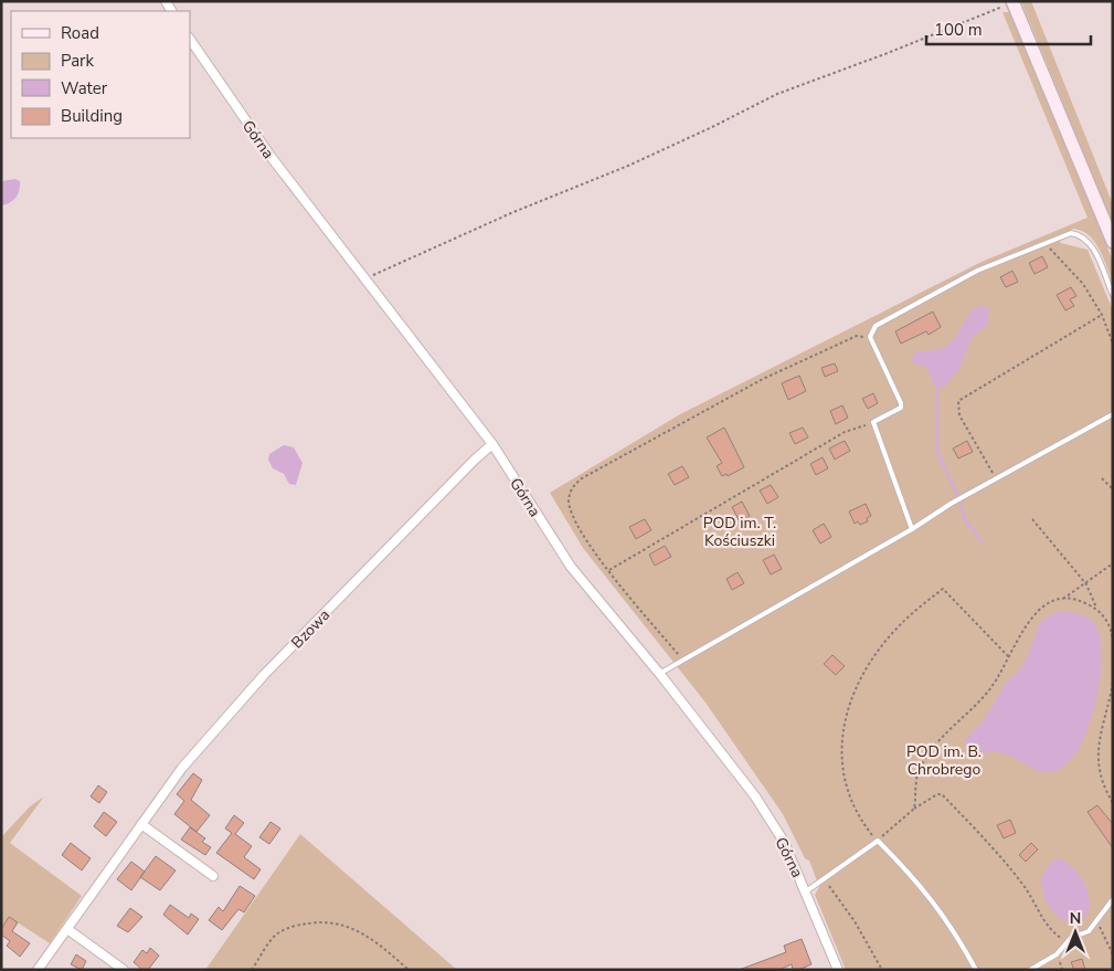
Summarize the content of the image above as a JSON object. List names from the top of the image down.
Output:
{
  "streets": {
    "street": ["Górna", "Bzowa"]
  },
  "crossings": [
    ["Górna", "Bzowa"]
  ],
  "parks": ["POD im. T. Kościuszki", "POD im. B. Chrobrego"],
  "legend": [
    "Road",
    "Park",
    "Water",
    "Building"
  ],
  "scale_bar": "100 m",
  "north": "top"
}
